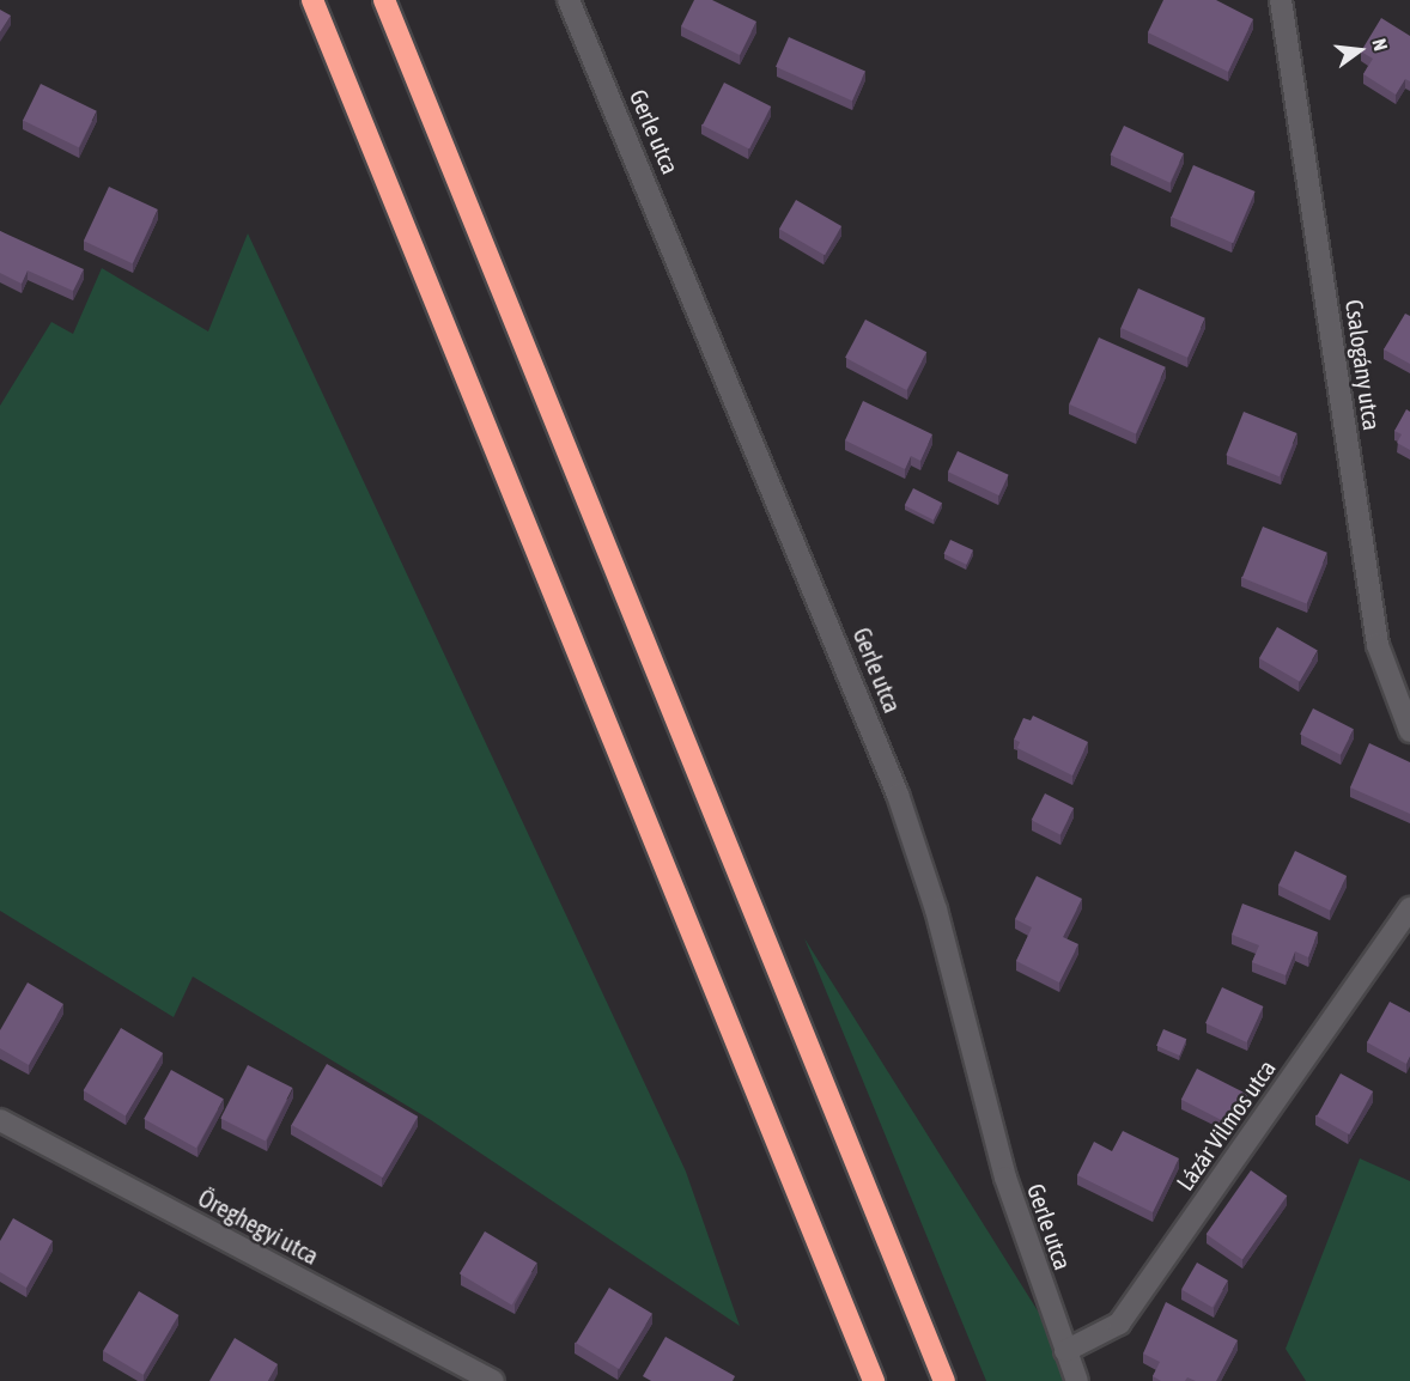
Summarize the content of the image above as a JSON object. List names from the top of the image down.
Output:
{
  "streets": {
    "street": [
      "Gerle utca",
      "Csalogány utca",
      "Lázár Vilmos utca",
      "Öreghegyi utca"
    ]
  },
  "crossings": [
    ["Gerle utca", "Lázár Vilmos utca"]
  ],
  "north": "right"
}
